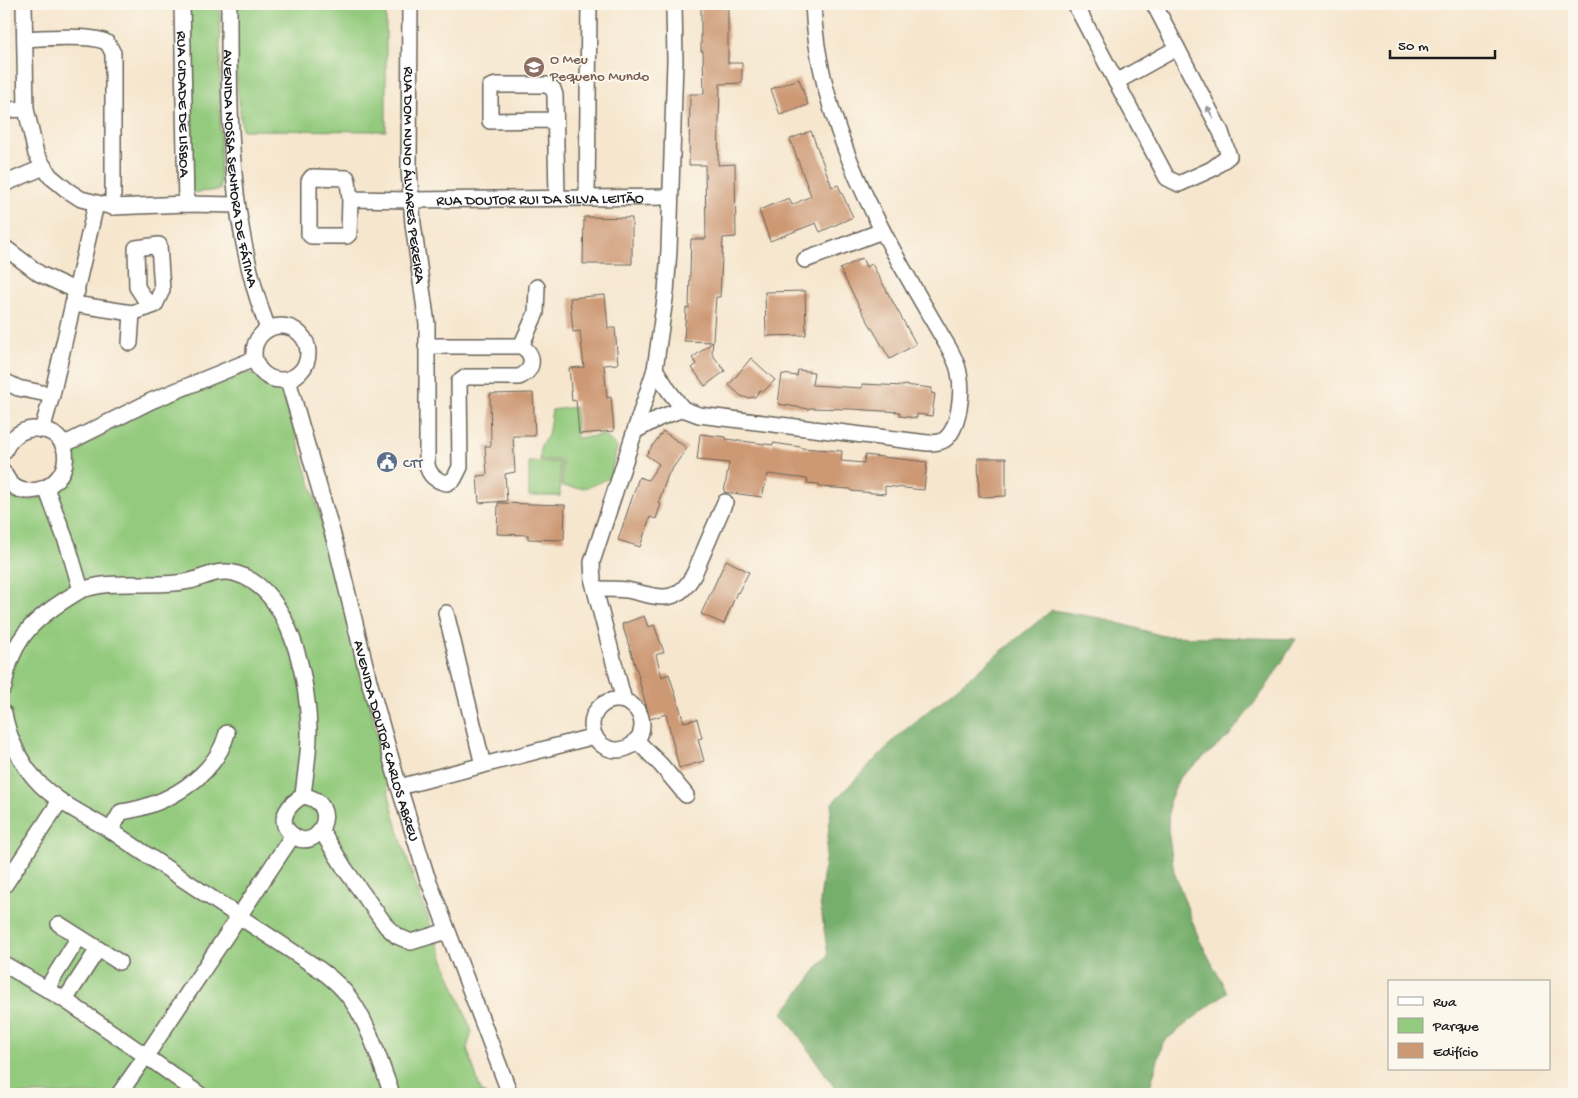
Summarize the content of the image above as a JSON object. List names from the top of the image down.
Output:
{
  "streets": {
    "street": [
      "RUA CIDADE DE LISBOA",
      "AVENIDA NOSSA SENHORA DE FÁTIMA",
      "RUA DOM NUNO ÁLVARES PEREIRA",
      "RUA DOUTOR RUI DA SILVA LEITÃO",
      "AVENIDA DOUTOR CARLOS ABREU"
    ]
  },
  "crossings": [
    ["AVENIDA NOSSA SENHORA DE FÁTIMA", "AVENIDA DOUTOR CARLOS ABREU"],
    ["RUA DOM NUNO ÁLVARES PEREIRA", "RUA DOUTOR RUI DA SILVA LEITÃO"]
  ],
  "places": {
    "school or university": ["O Meu Pequeno Mundo"],
    "public building": ["CTT"]
  },
  "legend": ["Rua", "Parque", "Edifício"],
  "scale_bar": "50 m"
}
